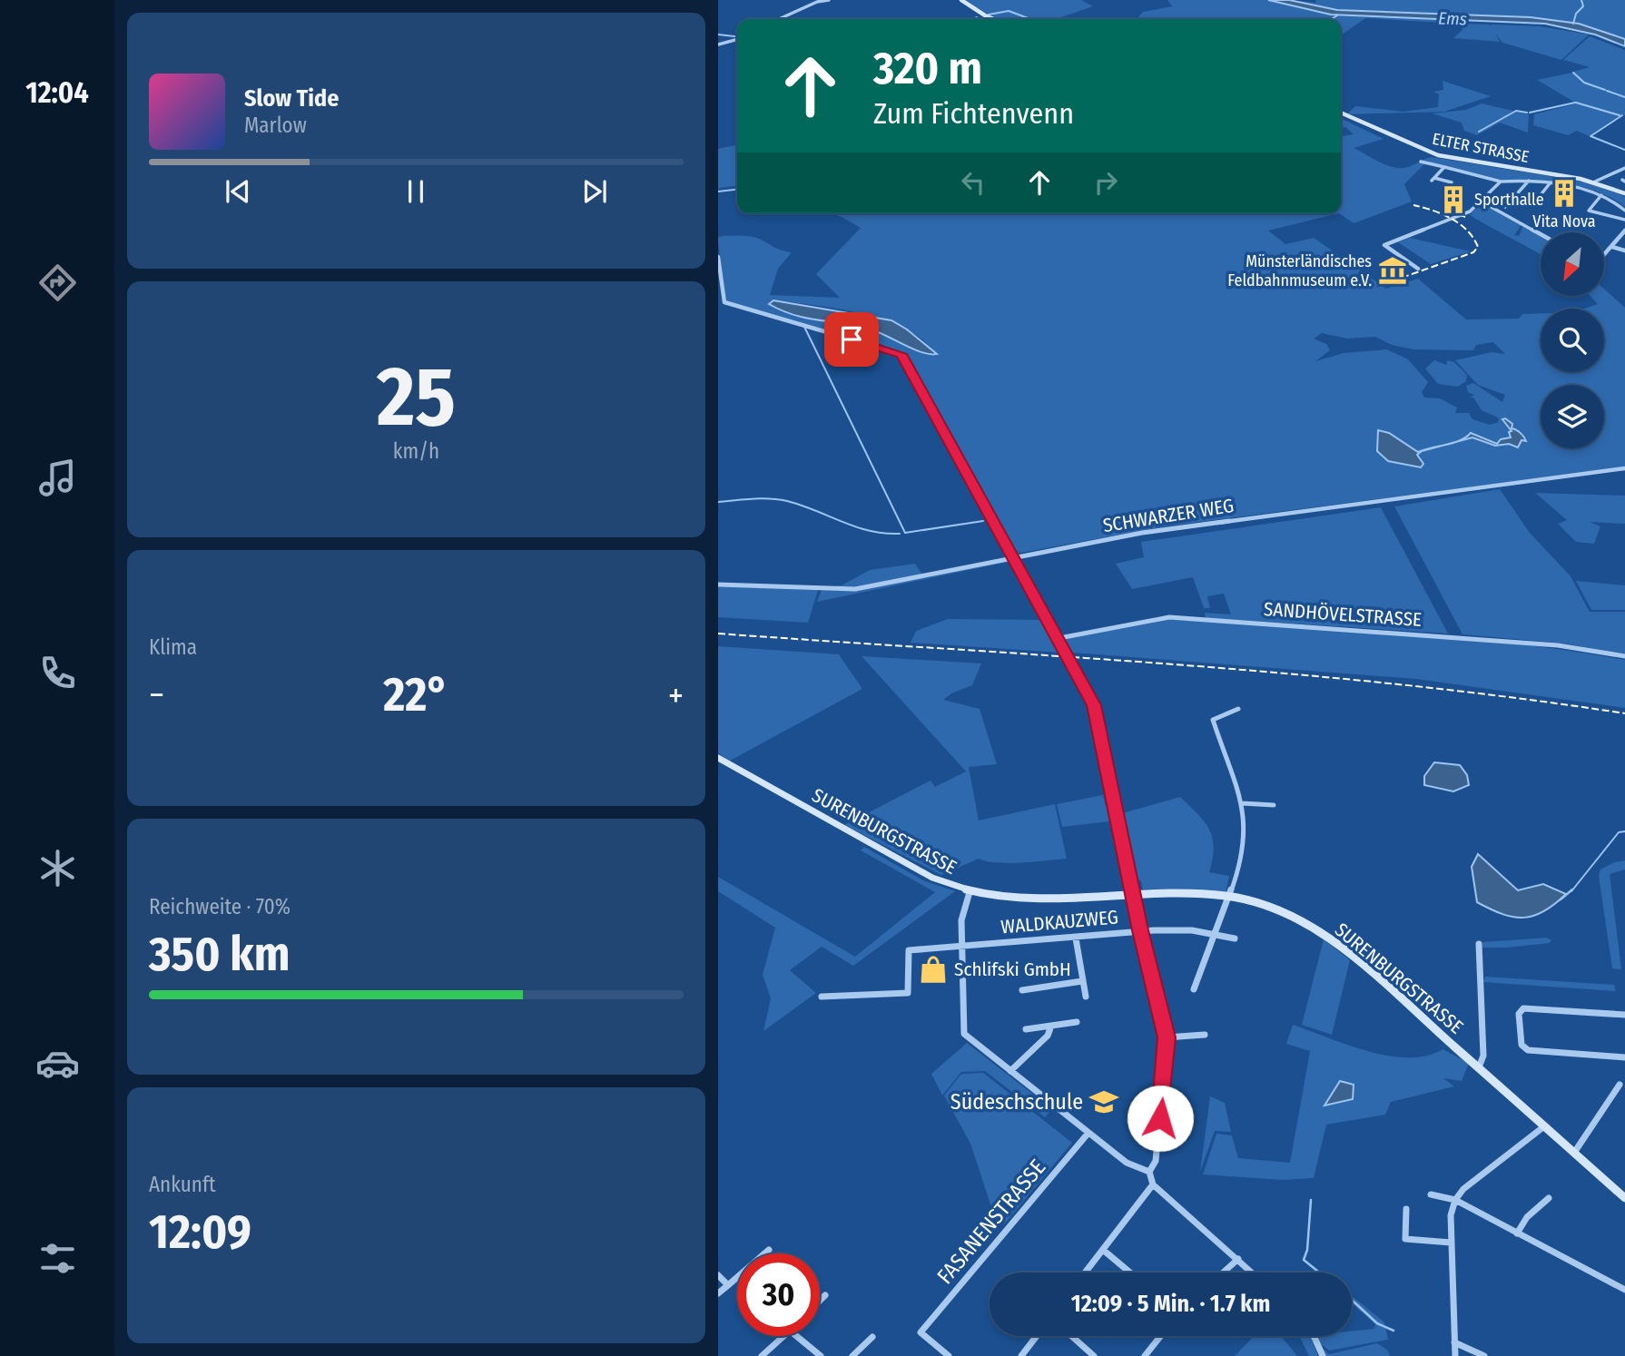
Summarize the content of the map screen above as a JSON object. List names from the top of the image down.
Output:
{
  "streets": {
    "street": [
      "ELTER STRASSE",
      "SCHWARZER WEG",
      "SANDHÖVELSTRASSE",
      "SURENBURGSTRASSE",
      "WALDKAUZWEG",
      "FASANENSTRASSE"
    ]
  },
  "water": ["Ems"],
  "places": {
    "building": ["Vita Nova", "Sporthalle"],
    "museum": ["Münsterländisches Feldbahnmuseum e.V."],
    "shop": ["Schlifski GmbH"],
    "school or university": ["Südeschschule"]
  },
  "north": "bottom left",
  "page": {
    "tabs": "12:04",
    "turn": ["320 m", "Zum Fichtenvenn"],
    "song": ["Slow Tide", "Marlow"],
    "tile": [
      ["25", "km/h"],
      "Klima",
      ["Reichweite · 70%", "350 km"],
      ["Ankunft", "12:09"]
    ],
    "heat": ["−", "22°", "+"],
    "limit": "30",
    "trip": "12:09 · 5 Min. · 1.7 km"
  }
}
